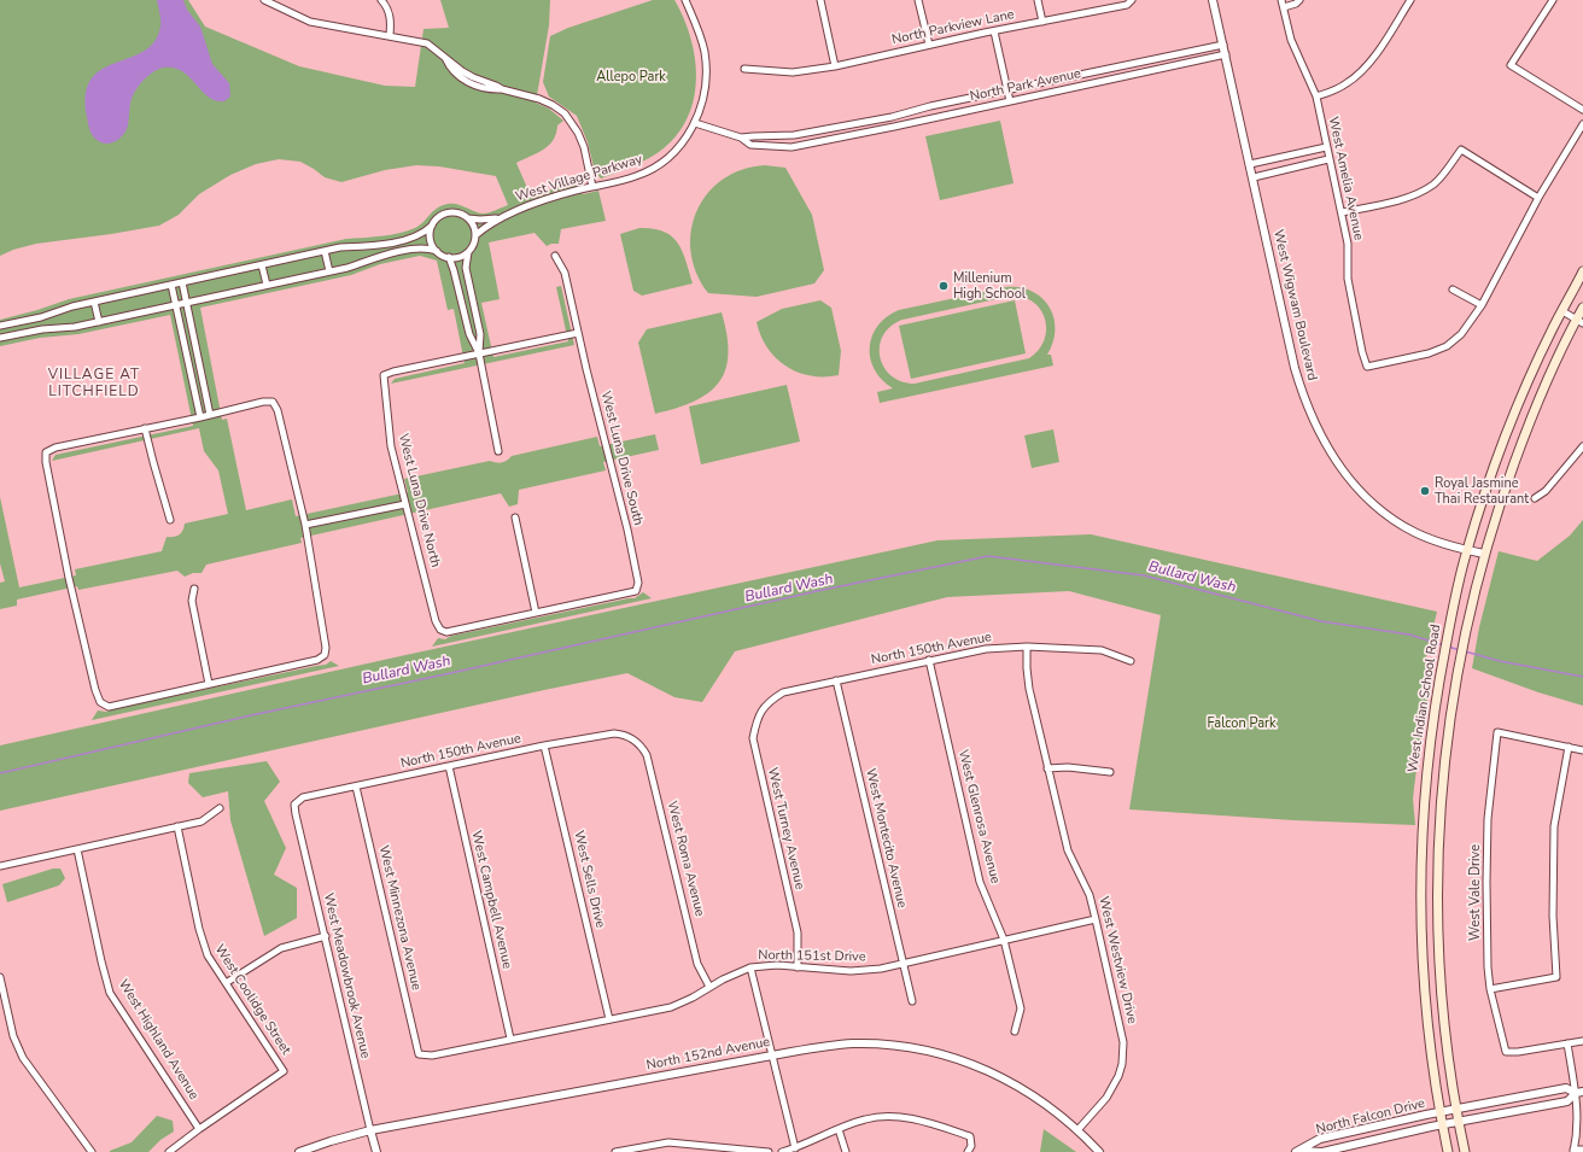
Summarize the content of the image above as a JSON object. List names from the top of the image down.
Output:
{
  "streets": {
    "main road": ["West Indian School Road"],
    "street": [
      "North Parkview Lane",
      "North Park Avenue",
      "West Village Parkway",
      "West Amelia Avenue",
      "West Wigwam Boulevard",
      "West Luna Drive South",
      "West Luna Drive North",
      "North 150th Avenue",
      "West Glenrosa Avenue",
      "West Turney Avenue",
      "West Montecito Avenue",
      "West Roma Avenue",
      "West Sells Drive",
      "West Vale Drive",
      "West Campbell Avenue",
      "West Minnezona Avenue",
      "North 151st Drive",
      "West Westview Drive",
      "West Meadowbrook Avenue",
      "West Coolidge Street",
      "West Highland Avenue",
      "North 152nd Avenue",
      "North Falcon Drive"
    ]
  },
  "crossings": [
    ["North Park Avenue", "West Village Parkway"],
    ["North Park Avenue", "West Wigwam Boulevard"],
    ["West Wigwam Boulevard", "West Indian School Road"],
    ["West Luna Drive South", "West Luna Drive North"],
    ["North 150th Avenue", "West Glenrosa Avenue"],
    ["North 150th Avenue", "West Turney Avenue"],
    ["North 150th Avenue", "West Montecito Avenue"],
    ["North 150th Avenue", "West Roma Avenue"],
    ["North 150th Avenue", "West Sells Drive"],
    ["North 150th Avenue", "West Campbell Avenue"],
    ["North 150th Avenue", "West Minnezona Avenue"],
    ["North 150th Avenue", "West Westview Drive"],
    ["North 150th Avenue", "West Meadowbrook Avenue"],
    ["West Indian School Road", "North Falcon Drive"],
    ["West Glenrosa Avenue", "North 151st Drive"],
    ["West Turney Avenue", "North 151st Drive"],
    ["West Montecito Avenue", "North 151st Drive"],
    ["West Roma Avenue", "North 151st Drive"],
    ["West Sells Drive", "North 151st Drive"],
    ["West Campbell Avenue", "North 151st Drive"],
    ["West Minnezona Avenue", "North 151st Drive"],
    ["North 151st Drive", "West Westview Drive"],
    ["West Westview Drive", "North 152nd Avenue"],
    ["West Meadowbrook Avenue", "North 152nd Avenue"],
    ["West Coolidge Street", "West Highland Avenue"]
  ],
  "districts": ["VILLAGE AT LITCHFIELD"],
  "water": ["Bullard Wash"],
  "parks": ["Allepo Park", "Falcon Park"],
  "places": ["Millenium High School", "Royal Jasmine Thai Restaurant"]
}
